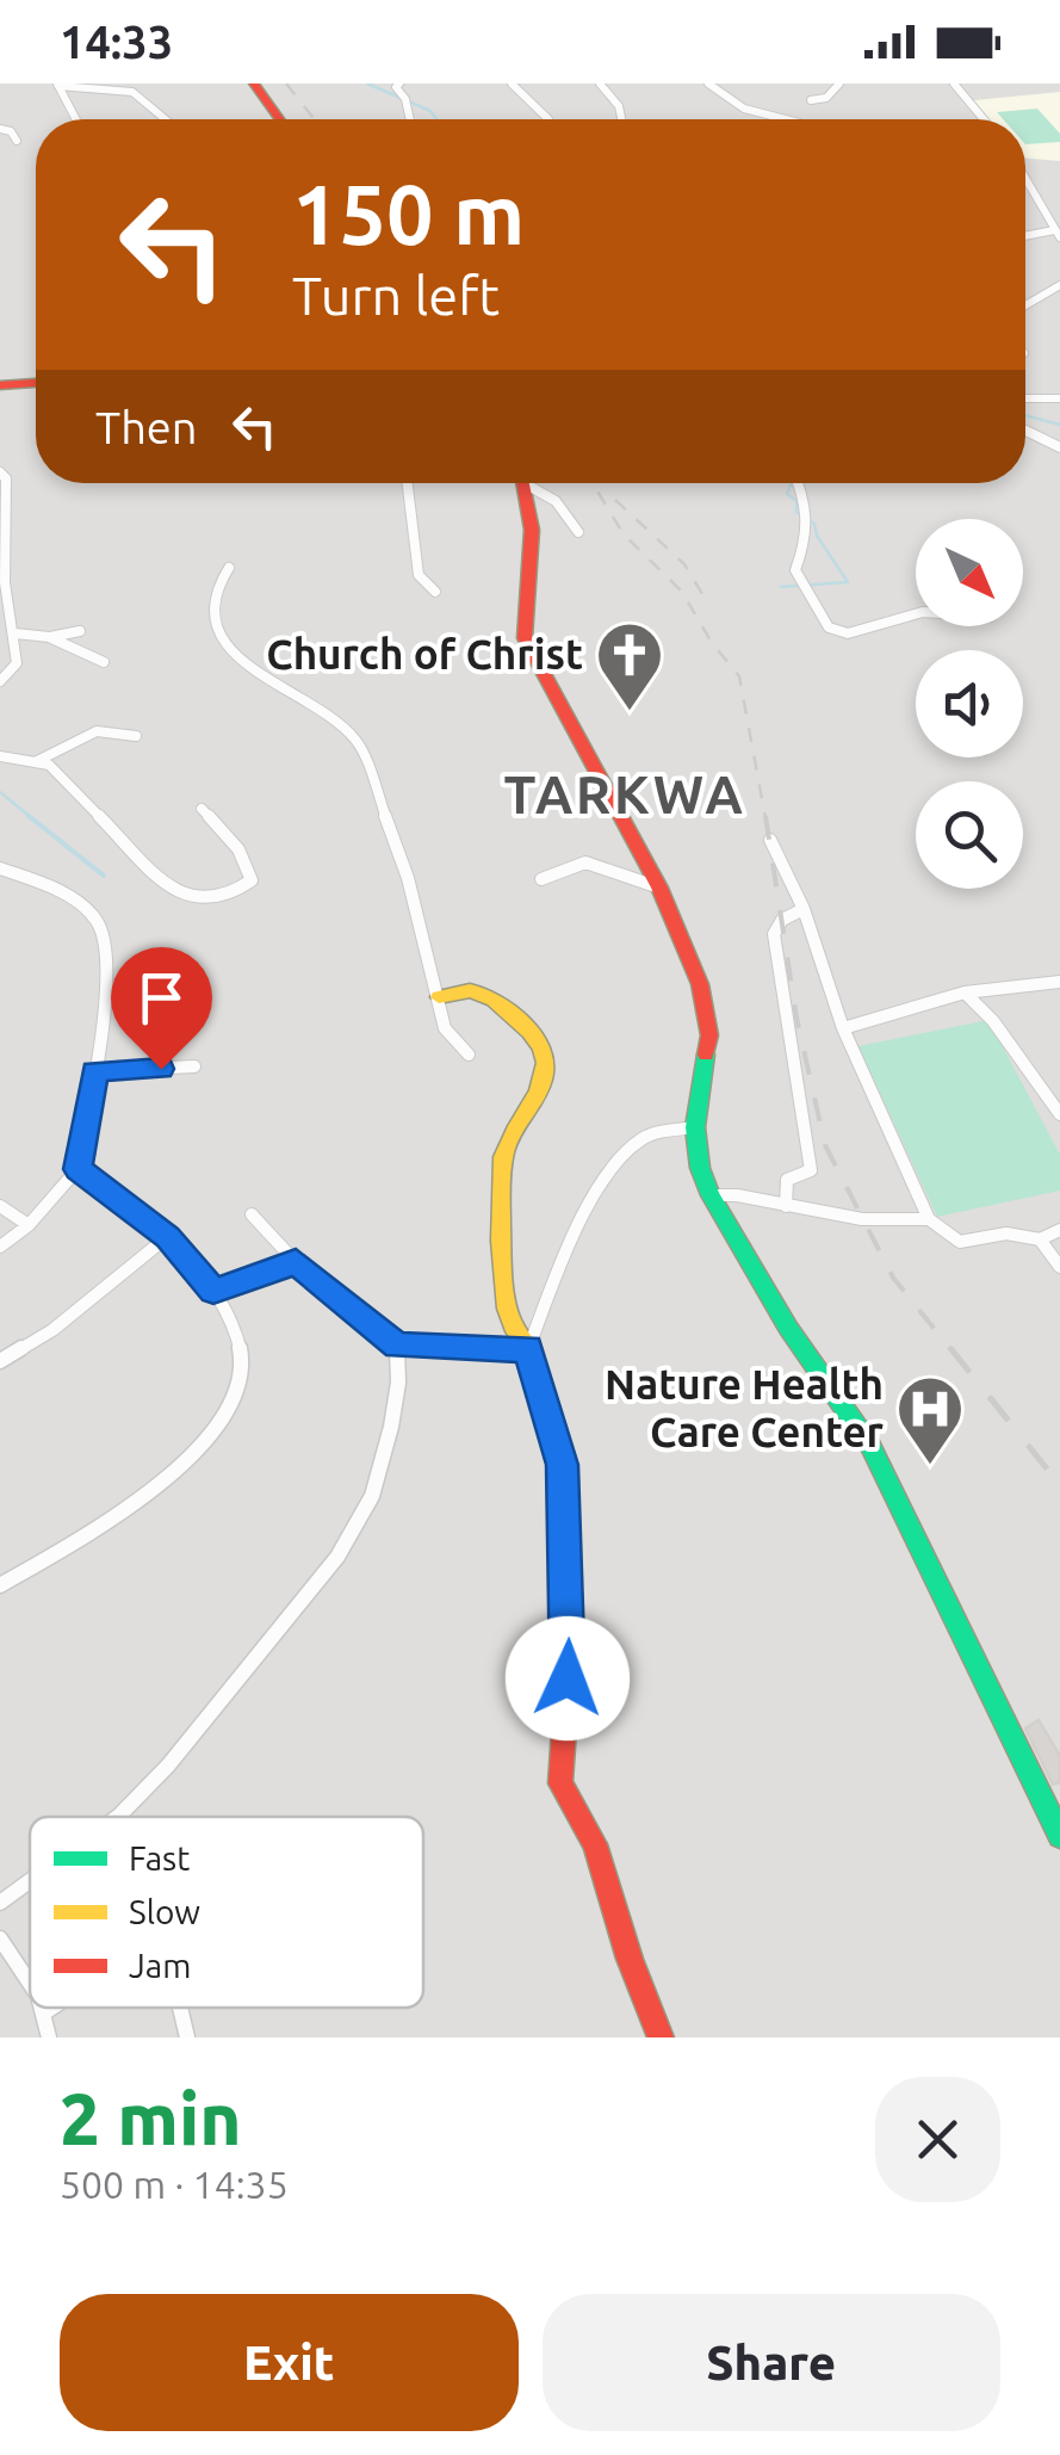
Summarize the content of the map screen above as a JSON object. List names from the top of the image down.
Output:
{
  "districts": ["TARKWA"],
  "places": {
    "church": ["Church of Christ"],
    "hospital": ["Nature Health Care Center"]
  },
  "legend": ["Fast", "Slow", "Jam"],
  "north": "bottom right",
  "page": {
    "status": "14:33",
    "turn": ["150 m", "Turn left"],
    "then": "Then",
    "heading": ["2 min", "500 m · 14:35"],
    "buttons": ["Exit", "Share"]
  }
}
